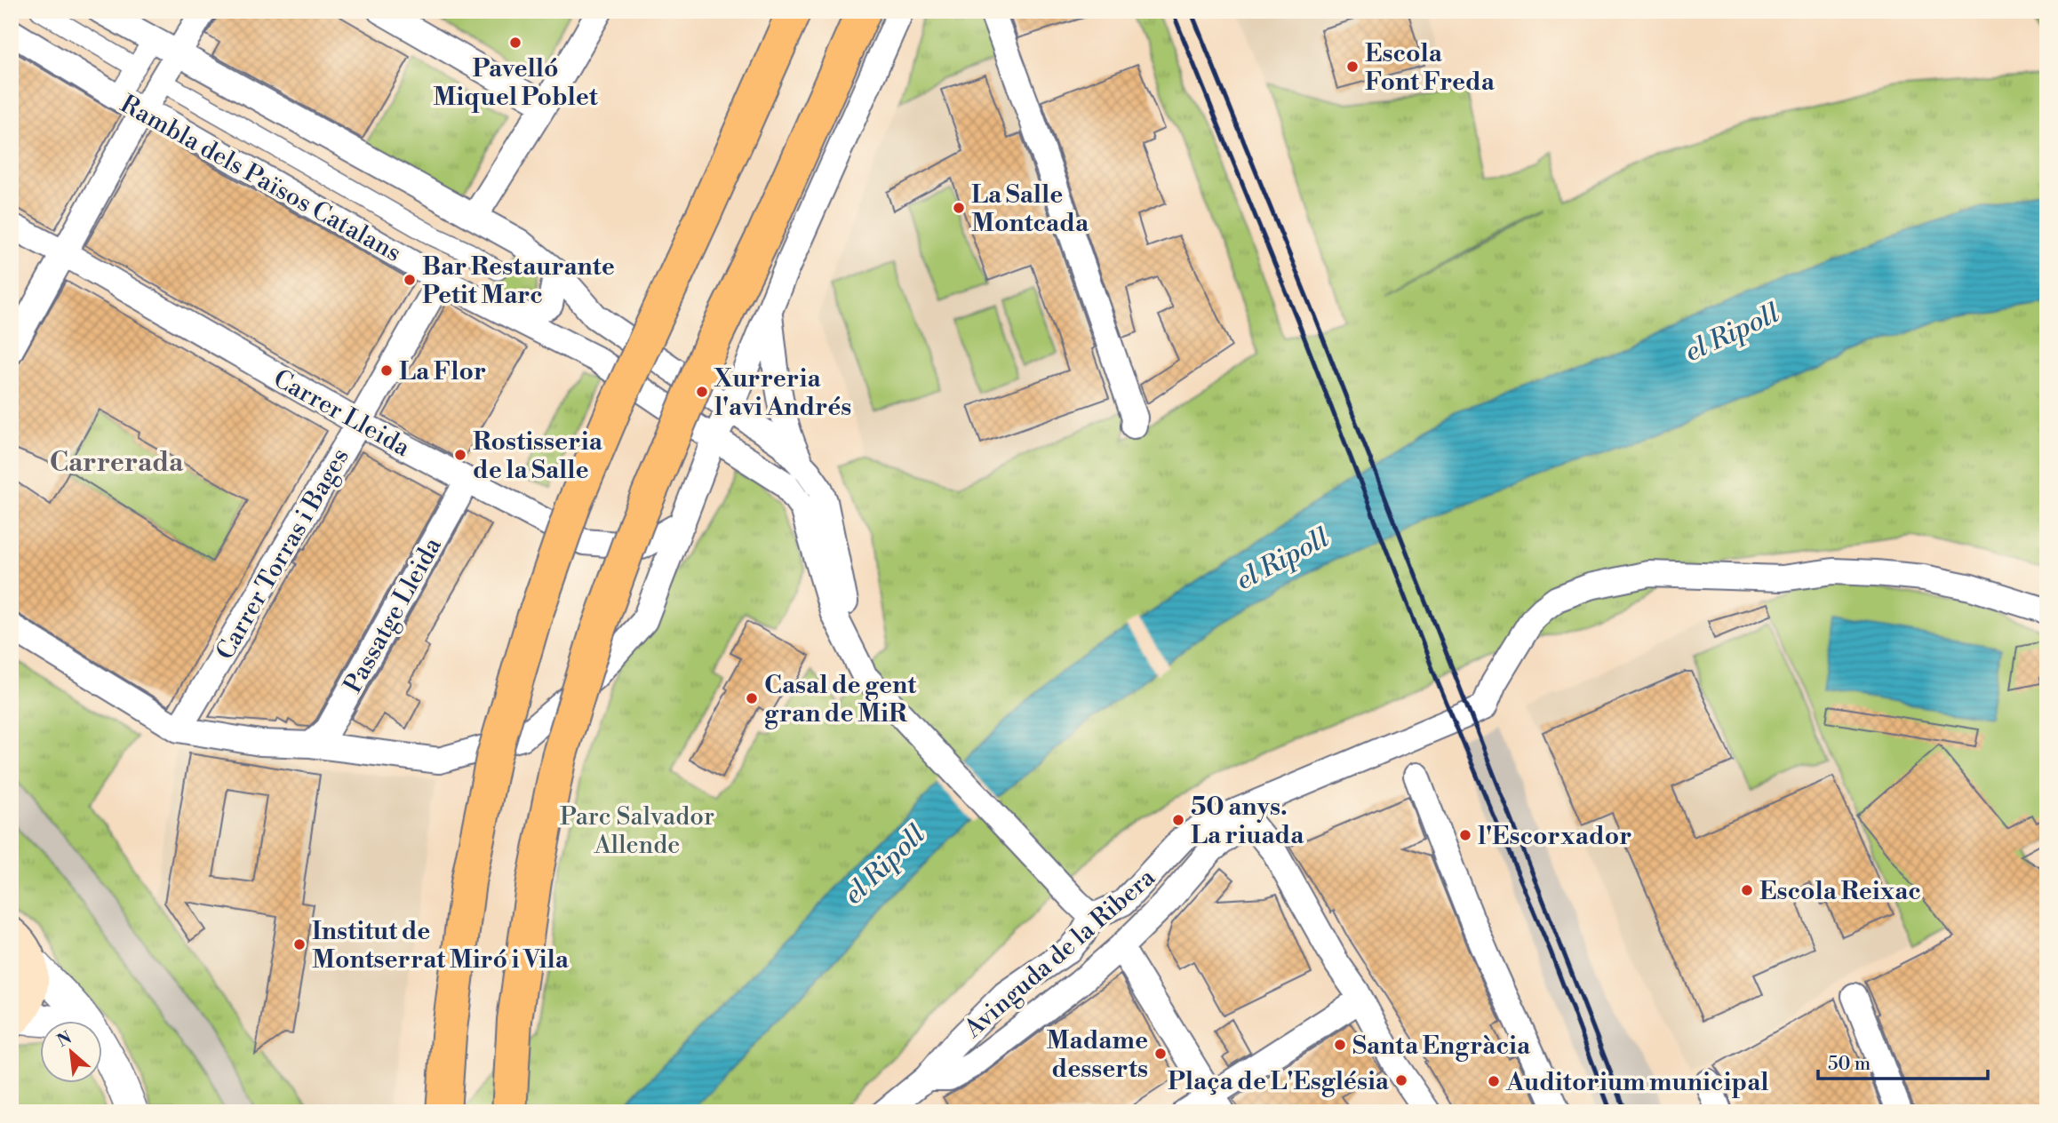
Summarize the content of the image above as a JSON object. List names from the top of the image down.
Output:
{
  "streets": {
    "street": [
      "Rambla dels Països Catalans",
      "Carrer Lleida",
      "Carrer Torras i Bages",
      "Passatge Lleida",
      "Avinguda de la Ribera"
    ]
  },
  "crossings": [
    ["Rambla dels Països Catalans", "Carrer Torras i Bages"],
    ["Rambla dels Països Catalans", "Avinguda de la Ribera"],
    ["Carrer Lleida", "Carrer Torras i Bages"],
    ["Carrer Lleida", "Passatge Lleida"]
  ],
  "districts": ["Carrerada"],
  "water": ["el Ripoll"],
  "parks": ["Parc Salvador Allende"],
  "places": [
    "Pavelló Miquel Poblet",
    "Escola Font Freda",
    "La Salle Montcada",
    "Bar Restaurante Petit Marc",
    "La Flor",
    "Xurreria l'avi Andrés",
    "Rostisseria de la Salle",
    "Casal de gent gran de MiR",
    "50 anys. La riuada",
    "l'Escorxador",
    "Escola Reixac",
    "Institut de Montserrat Miró i Vila",
    "Santa Engràcia",
    "Madame desserts",
    "Plaça de L'Església",
    "Auditorium municipal"
  ],
  "scale_bar": "50 m",
  "north": "top left"
}
